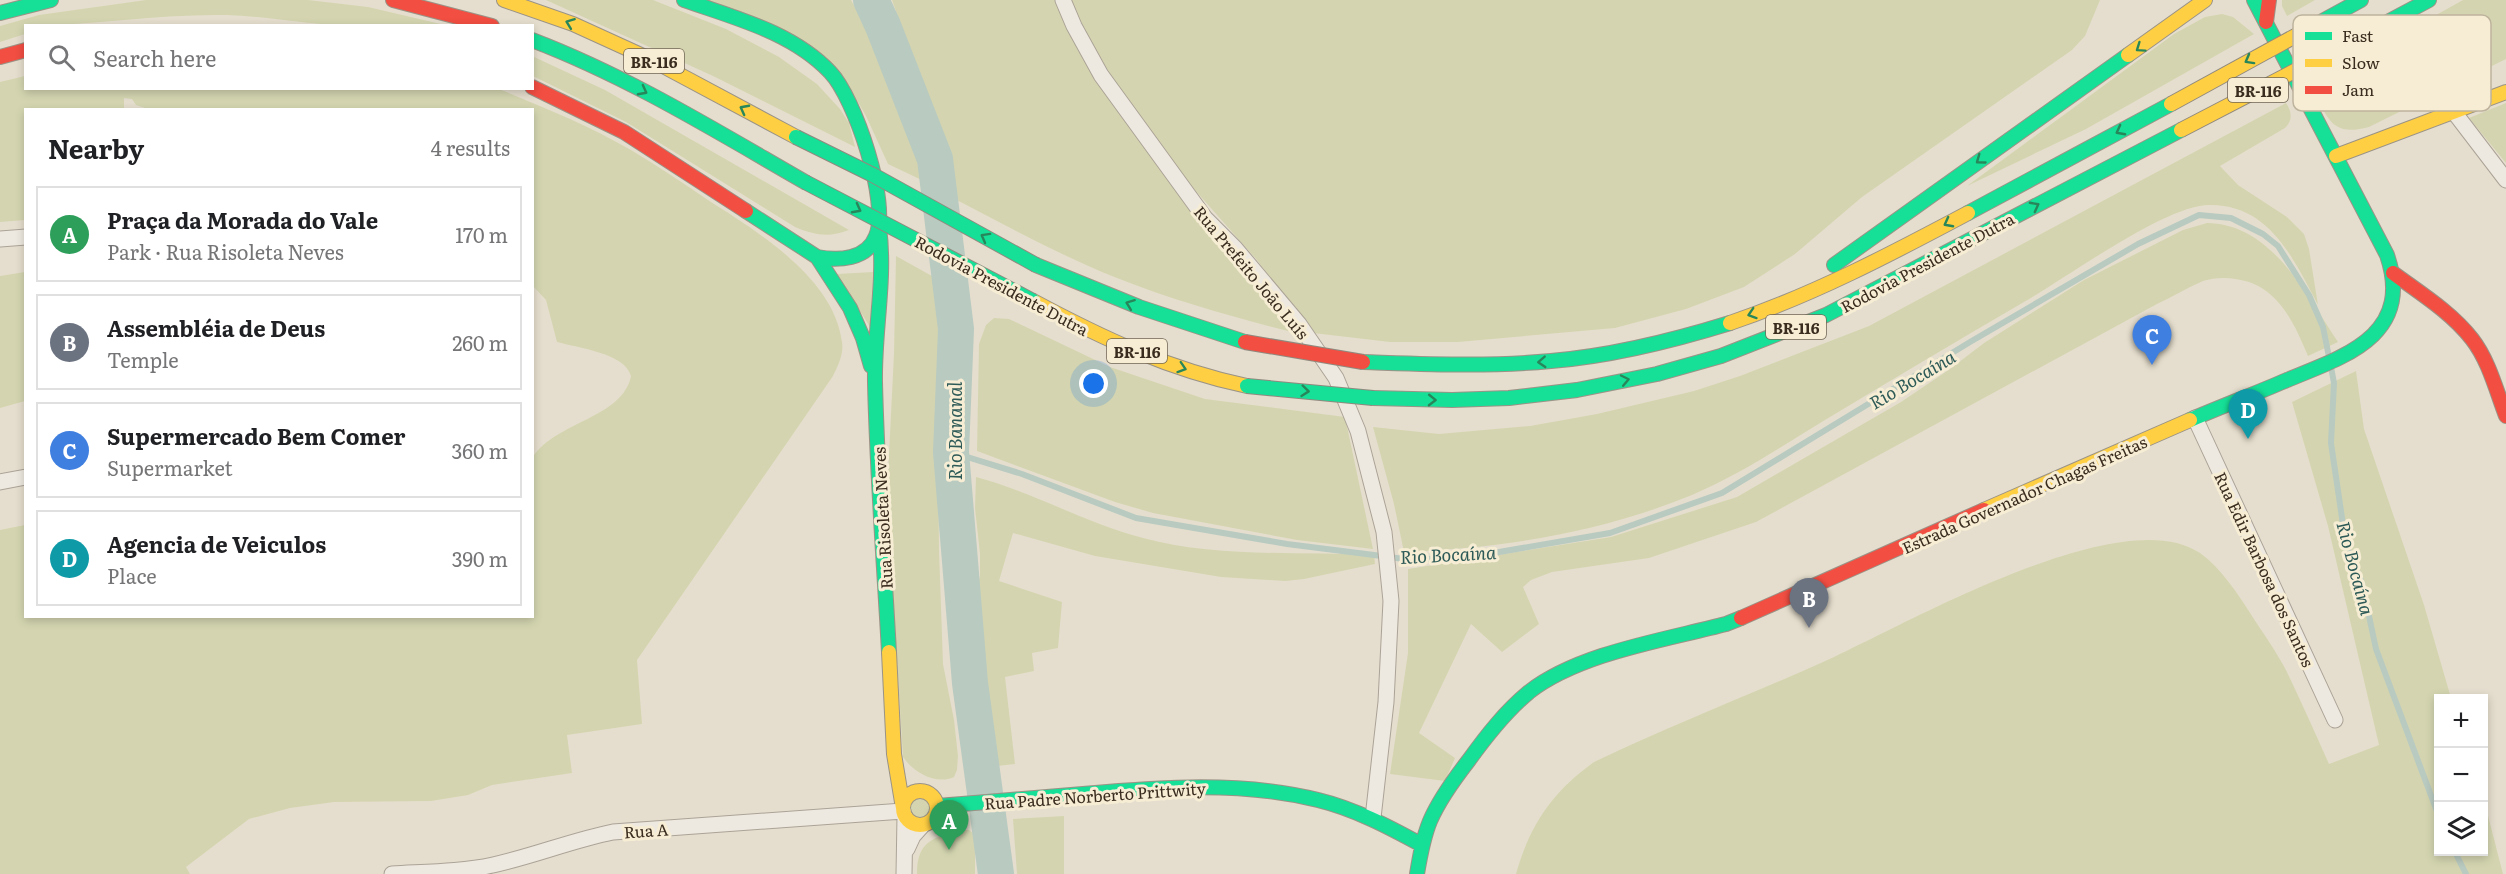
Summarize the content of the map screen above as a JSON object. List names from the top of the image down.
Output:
{
  "streets": {
    "main road": [
      "BR-116",
      "Rodovia Presidente Dutra",
      "Estrada Governador Chagas Freitas",
      "Rua Risoleta Neves",
      "Rua Padre Norberto Prittwity"
    ],
    "street": ["Rua Prefeito João Luís", "Rua Edir Barbosa dos Santos", "Rua A"]
  },
  "crossings": [
    ["Rua Prefeito João Luís", "Rua Padre Norberto Prittwity"],
    ["Estrada Governador Chagas Freitas", "Rua Edir Barbosa dos Santos"],
    ["Estrada Governador Chagas Freitas", "Rua Padre Norberto Prittwity"],
    ["Rua Risoleta Neves", "Rua Padre Norberto Prittwity"],
    ["Rua Risoleta Neves", "Rua A"],
    ["Rua Padre Norberto Prittwity", "Rua A"]
  ],
  "water": ["Rio Bocaína", "Rio Bananal"],
  "legend": ["Fast", "Slow", "Jam"],
  "page": {
    "search": "Search here",
    "heading": ["Nearby", "4 results"],
    "list": [
      {
        "mark": "A",
        "name": "Praça da Morada do Vale",
        "note": "Park · Rua Risoleta Neves",
        "value": "170 m"
      },
      {
        "mark": "B",
        "name": "Assembléia de Deus",
        "note": "Temple",
        "value": "260 m"
      },
      {
        "mark": "C",
        "name": "Supermercado Bem Comer",
        "note": "Supermarket",
        "value": "360 m"
      },
      {
        "mark": "D",
        "name": "Agencia de Veiculos",
        "note": "Place",
        "value": "390 m"
      }
    ],
    "pins": [
      "C",
      "D",
      "B",
      "A"
    ],
    "map_buttons": ["+", "−"]
  }
}
